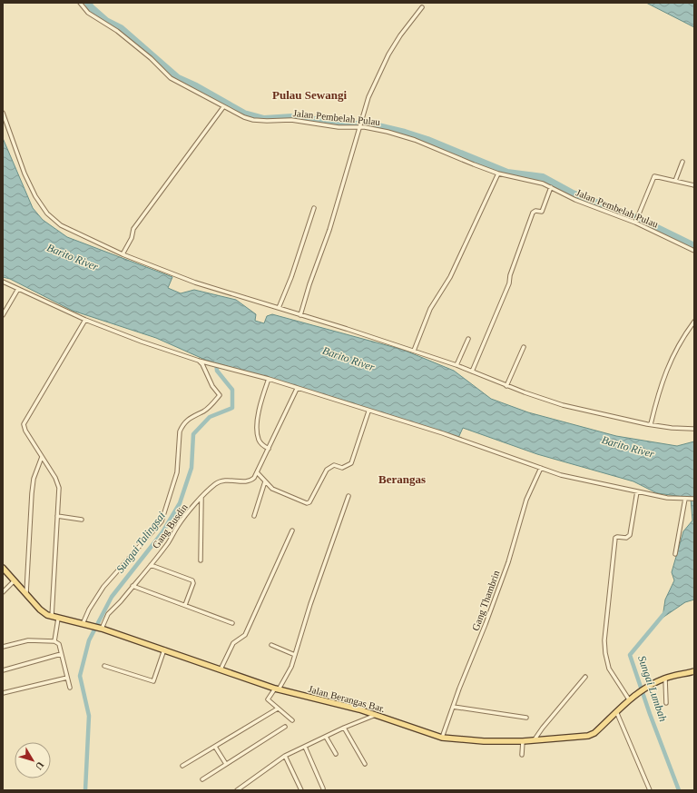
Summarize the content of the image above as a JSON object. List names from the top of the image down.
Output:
{
  "streets": {
    "main road": ["Jalan Berangas Bar."],
    "street": ["Jalan Pembelah Pulau", "Gang Busdin", "Gang Thambrin"]
  },
  "crossings": [
    ["Gang Busdin", "Jalan Berangas Bar."],
    ["Gang Thambrin", "Jalan Berangas Bar."]
  ],
  "districts": ["Pulau Sewangi", "Berangas"],
  "water": ["Barito River", "Sungai Talingsai", "Sungai Lumbah"],
  "north": "bottom right"
}
